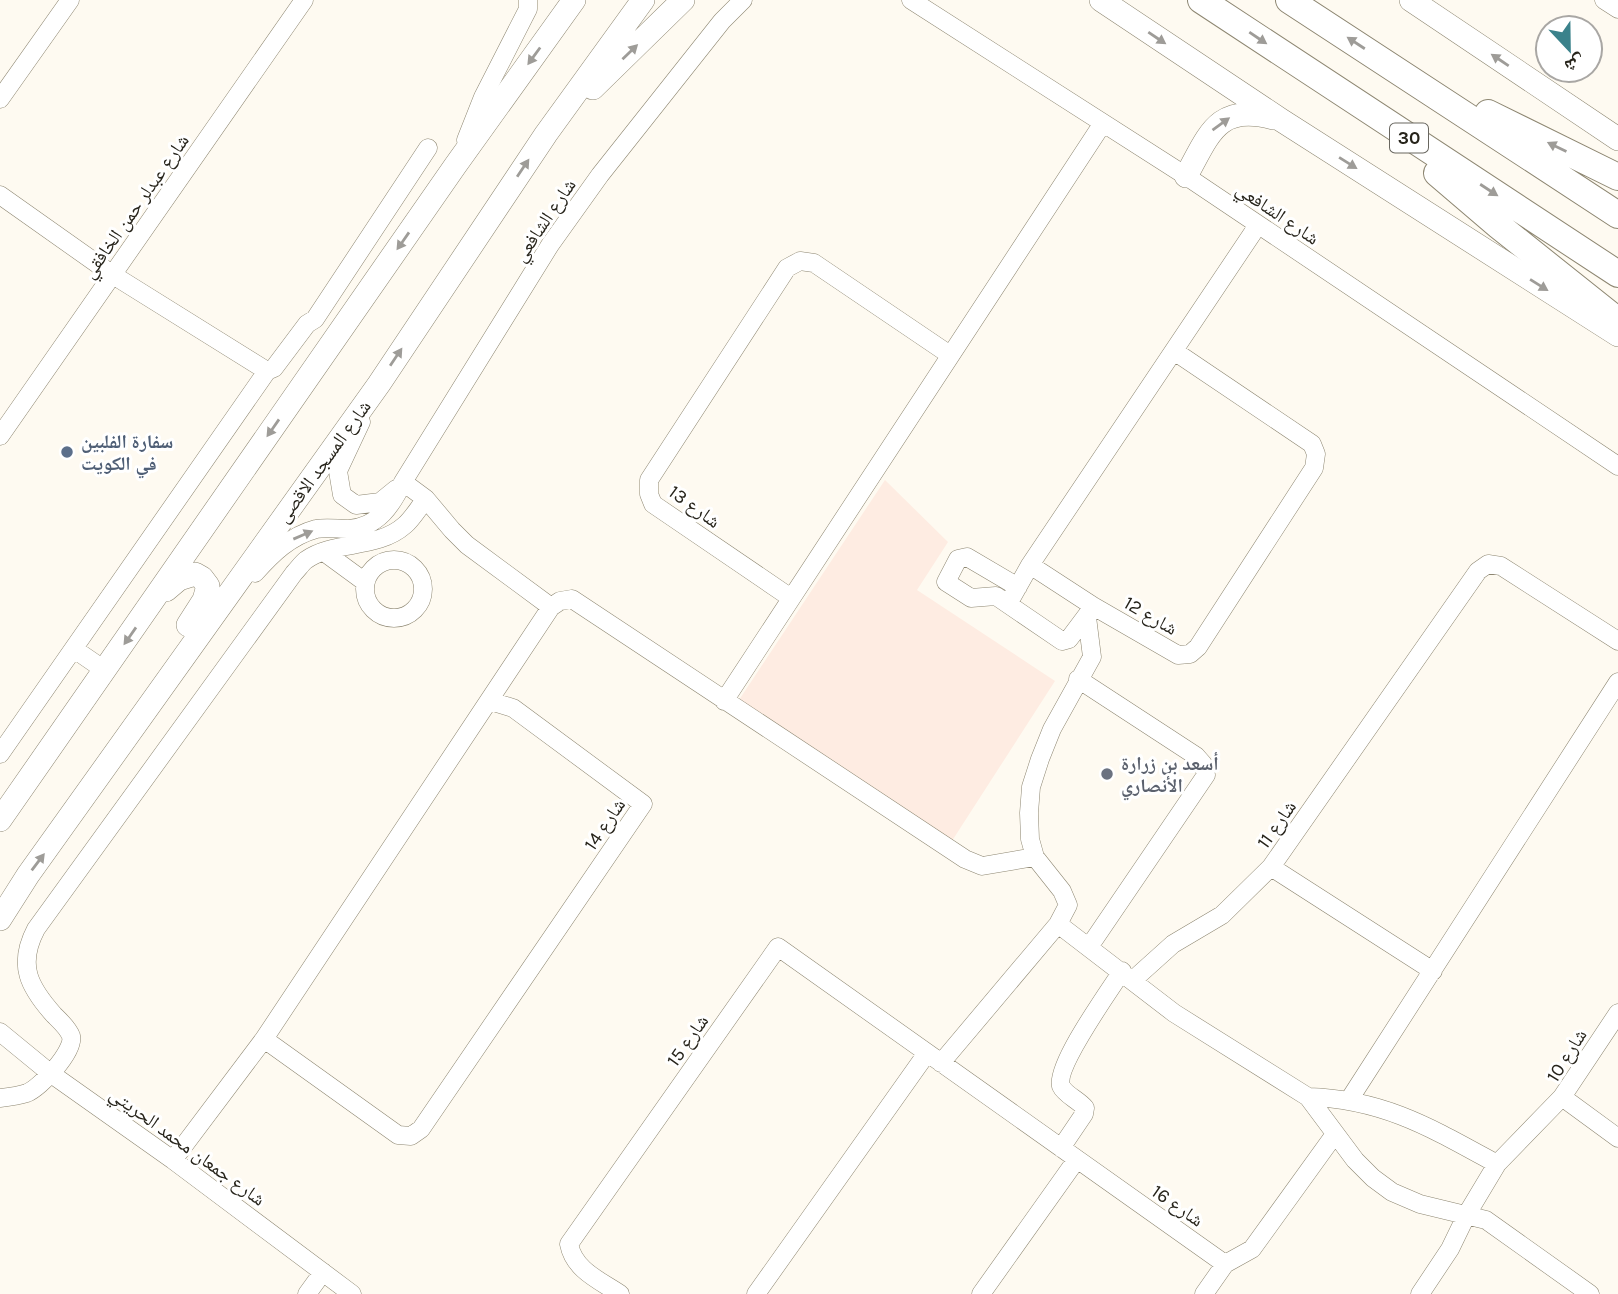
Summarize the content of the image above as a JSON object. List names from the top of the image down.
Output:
{
  "streets": {
    "highway": ["30"],
    "main road": ["شارع المسجد الاقصى"],
    "street": [
      "شارع عبدلر حمن الخافقي",
      "شارع الشافعي",
      "شارع 13",
      "شارع 12",
      "شارع 14",
      "شارع 11",
      "شارع 15",
      "شارع 10",
      "شارع جمعان محمد الحريتي",
      "شارع 16"
    ]
  },
  "crossings": [
    ["شارع الشافعي", "شارع المسجد الاقصى"],
    ["شارع 15", "شارع 16"]
  ],
  "places": ["سفارة الفلبين في الكويت", "أسعد بن زرارة الأنصاري"],
  "north": "bottom"
}
